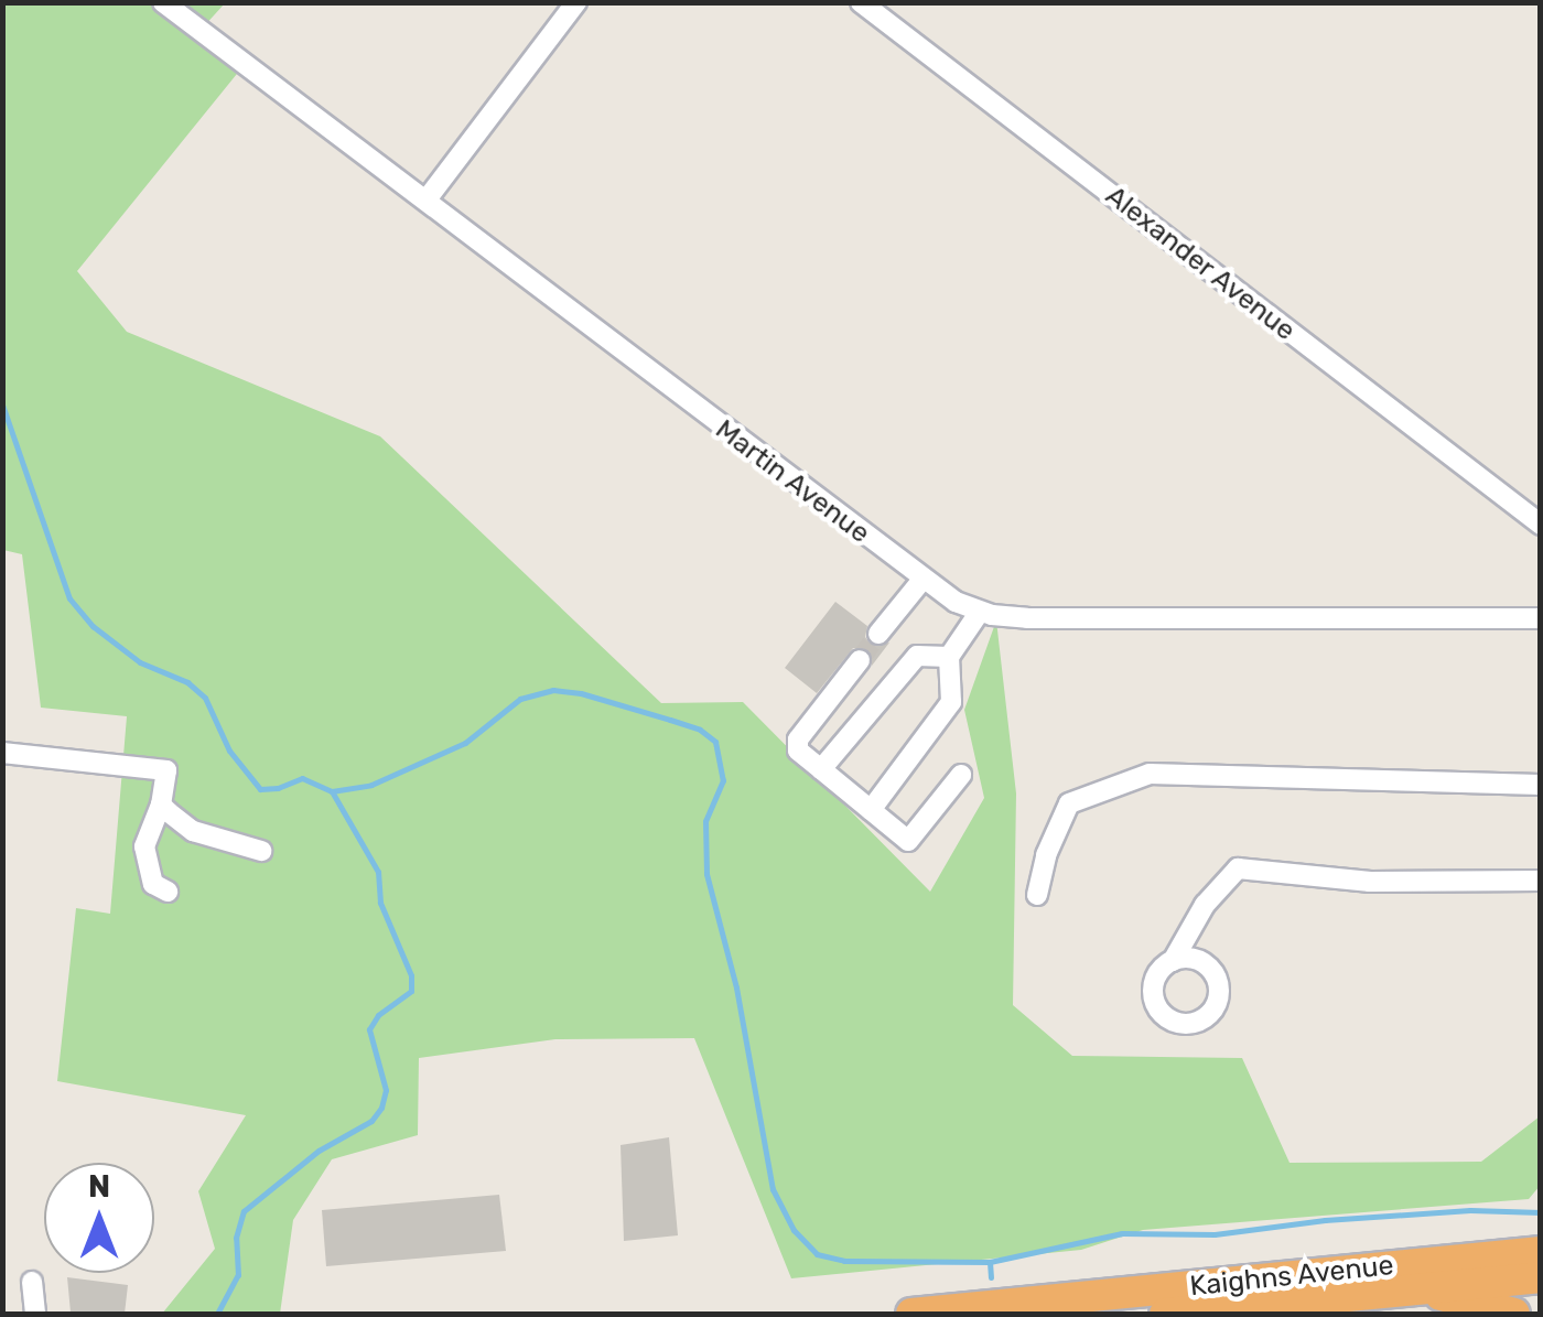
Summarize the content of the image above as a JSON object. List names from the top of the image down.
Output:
{
  "streets": {
    "highway": ["Kaighns Avenue"],
    "street": ["Alexander Avenue", "Martin Avenue"]
  },
  "north": "top"
}
